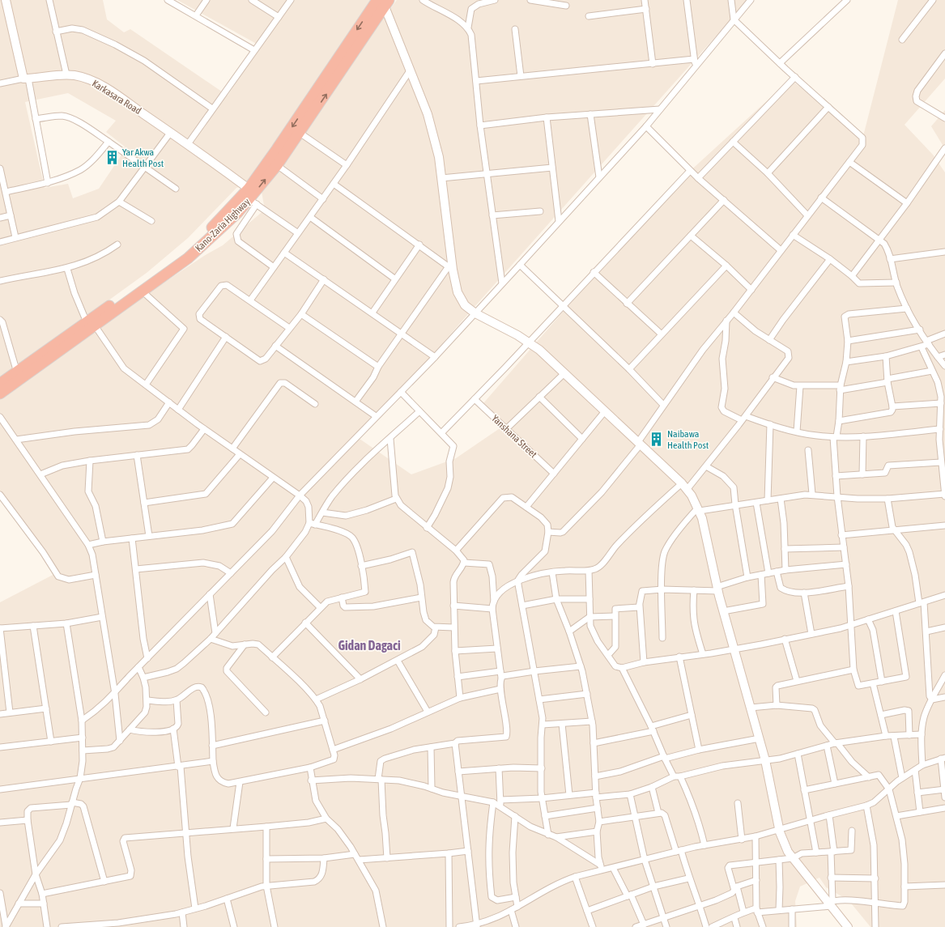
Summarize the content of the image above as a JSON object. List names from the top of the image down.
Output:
{
  "streets": {
    "highway": ["Kano-Zaria Highway"],
    "street": ["Karkasara Road", "Yanshana Street"]
  },
  "crossings": [
    ["Karkasara Road", "Kano-Zaria Highway"]
  ],
  "districts": ["Gidan Dagaci"],
  "places": {
    "building": ["Yar Akwa Health Post", "Naibawa Health Post"]
  }
}
